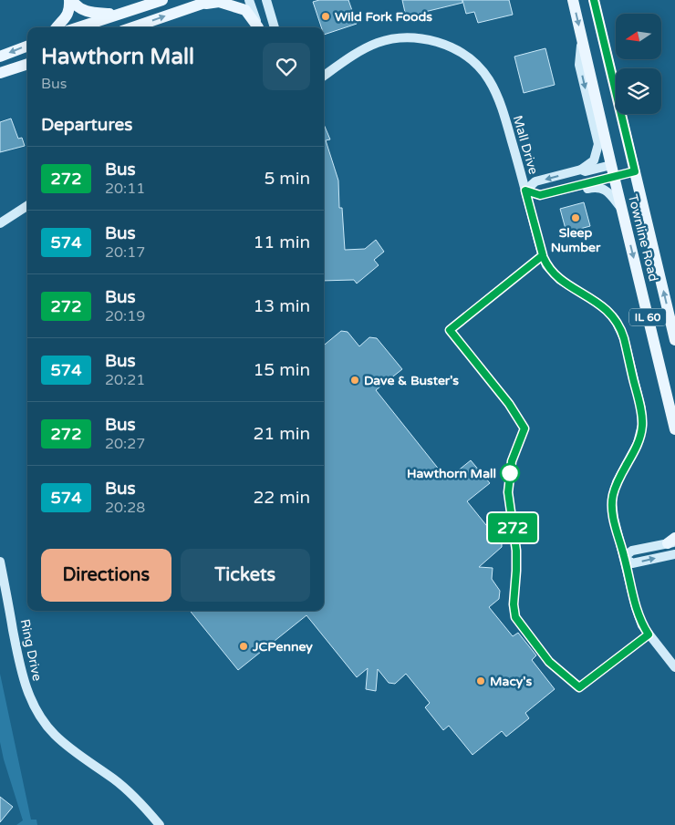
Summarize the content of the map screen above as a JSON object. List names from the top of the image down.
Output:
{
  "streets": {
    "main road": ["Townline Road", "IL 60"],
    "street": ["Mall Drive", "Ring Drive"]
  },
  "places": [
    "Wild Fork Foods",
    "Sleep Number",
    "Dave & Buster's",
    "Hawthorn Mall",
    "JCPenney",
    "Macy's"
  ],
  "lines": ["bus line 272"],
  "north": "left",
  "page": {
    "on_map": "272",
    "heading": [
      ["Hawthorn Mall", "Bus"],
      "Departures"
    ],
    "list": [
      {
        "mark": "272",
        "name": "Bus",
        "note": "20:11",
        "value": "5 min"
      },
      {
        "mark": "574",
        "name": "Bus",
        "note": "20:17",
        "value": "11 min"
      },
      {
        "mark": "272",
        "name": "Bus",
        "note": "20:19",
        "value": "13 min"
      },
      {
        "mark": "574",
        "name": "Bus",
        "note": "20:21",
        "value": "15 min"
      },
      {
        "mark": "272",
        "name": "Bus",
        "note": "20:27",
        "value": "21 min"
      },
      {
        "mark": "574",
        "name": "Bus",
        "note": "20:28",
        "value": "22 min"
      }
    ],
    "buttons": ["Directions", "Tickets"]
  }
}
